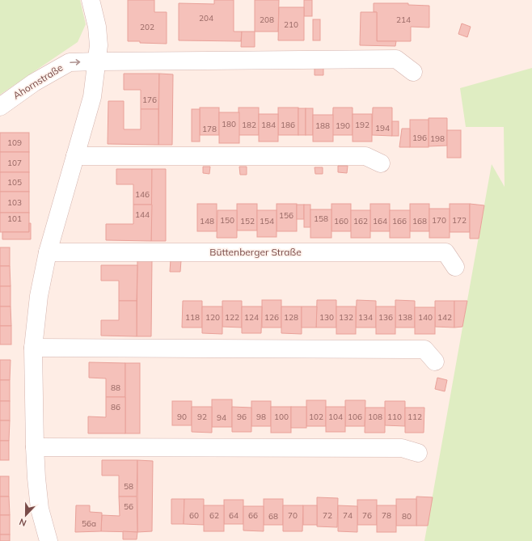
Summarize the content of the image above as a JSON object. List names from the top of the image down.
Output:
{
  "streets": {
    "street": ["Ahornstraße", "Büttenberger Straße"]
  },
  "one_way": ["Ahornstraße"],
  "house_numbers": [
    "204",
    "208",
    "214",
    "210",
    "202",
    "176",
    "180",
    "182",
    "184",
    "186",
    "192",
    "188",
    "190",
    "194",
    "178",
    "196",
    "198",
    "109",
    "107",
    "105",
    "146",
    "103",
    "144",
    "156",
    "101",
    "158",
    "150",
    "170",
    "172",
    "148",
    "152",
    "154",
    "160",
    "162",
    "164",
    "166",
    "168",
    "118",
    "120",
    "122",
    "124",
    "126",
    "128",
    "130",
    "132",
    "134",
    "136",
    "138",
    "140",
    "142",
    "88",
    "86",
    "90",
    "92",
    "96",
    "98",
    "100",
    "102",
    "104",
    "106",
    "108",
    "110",
    "112",
    "94",
    "58",
    "56",
    "60",
    "62",
    "64",
    "66",
    "70",
    "72",
    "74",
    "76",
    "78",
    "68",
    "80",
    "56a"
  ],
  "north": "bottom"
}
